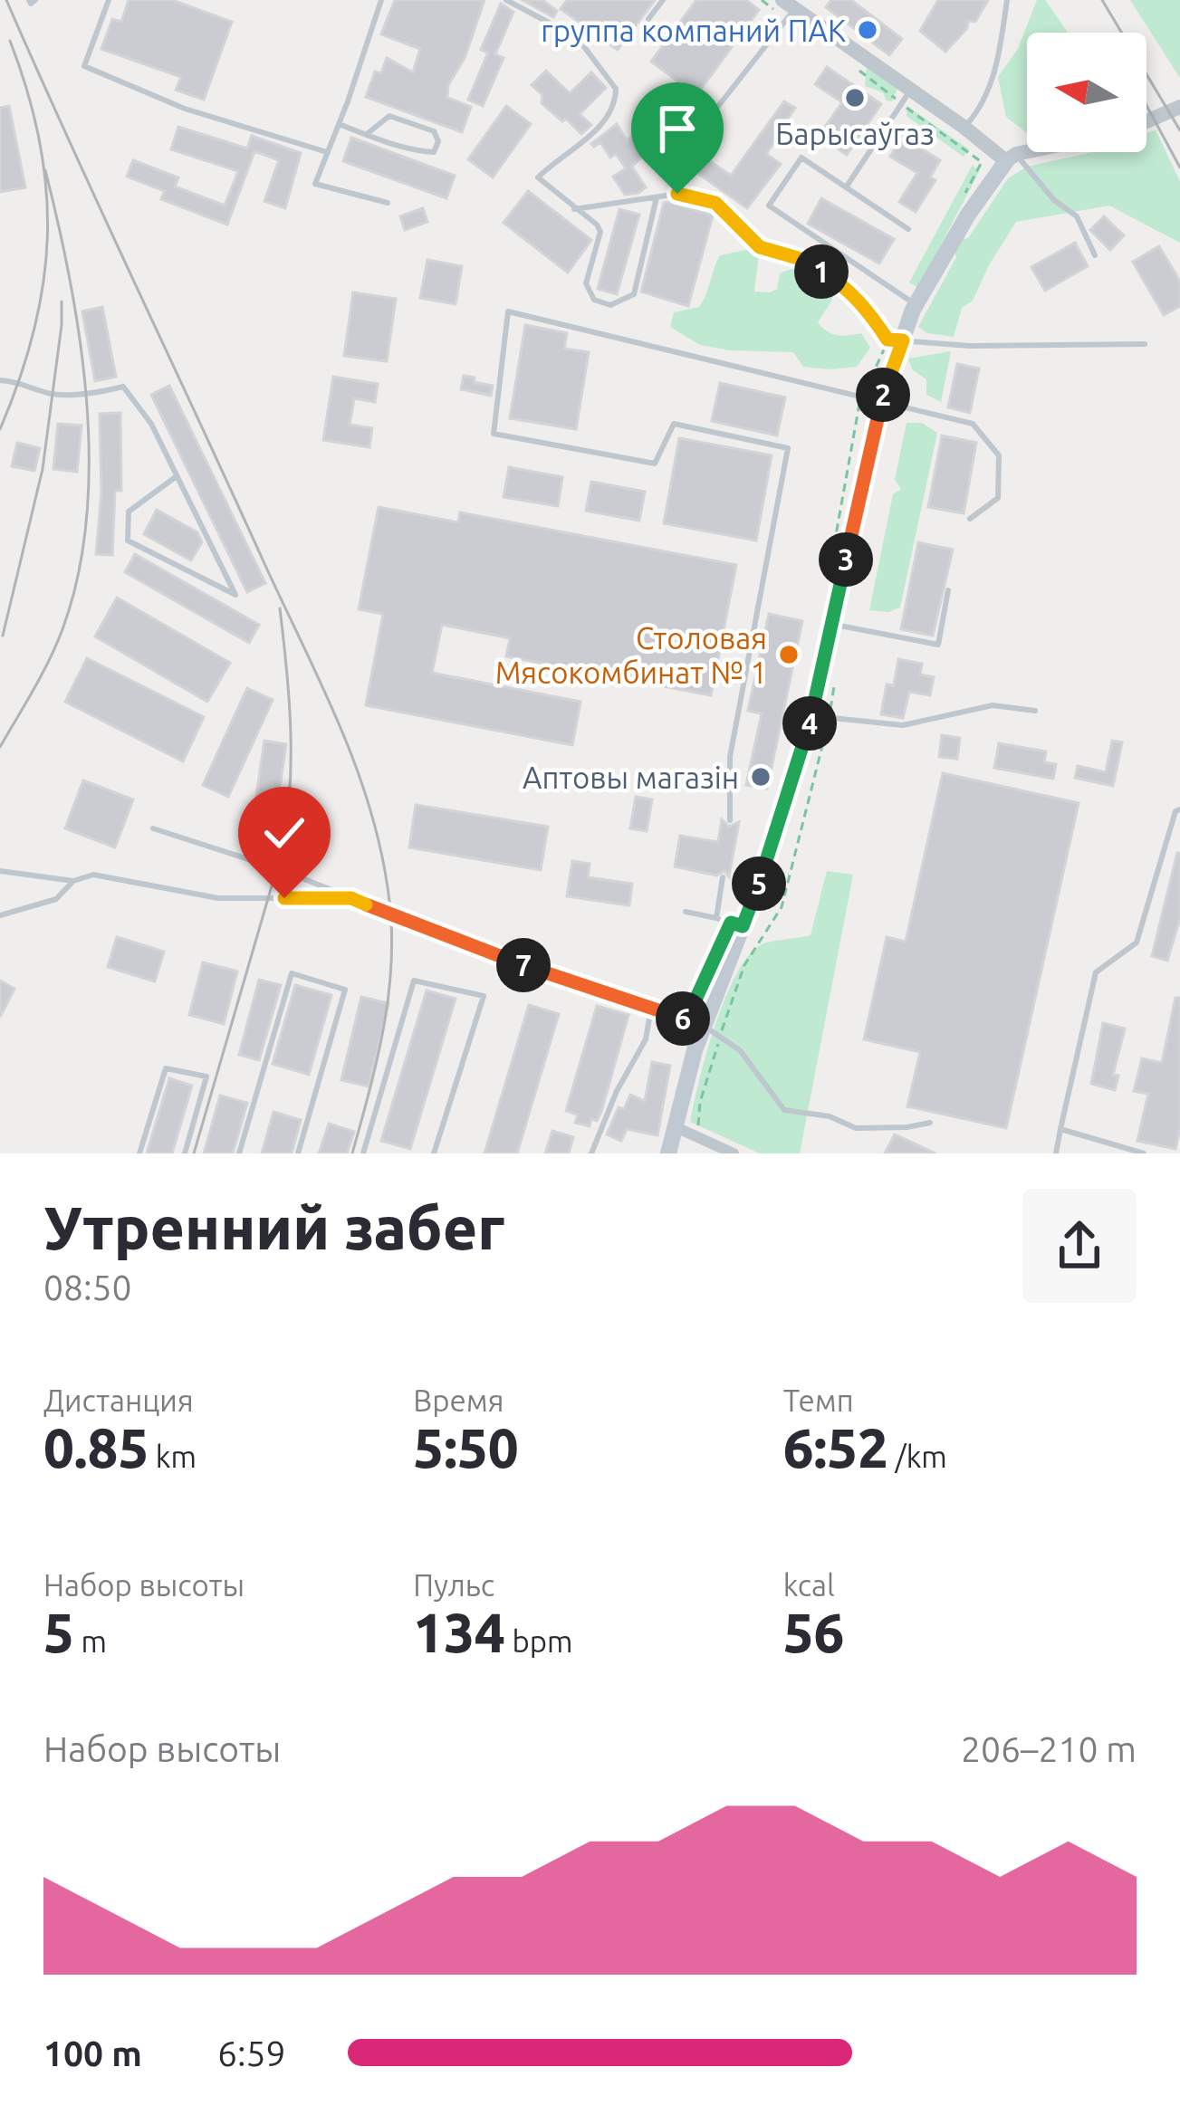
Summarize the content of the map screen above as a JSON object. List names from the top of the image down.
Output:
{
  "places": [
    "группа компаний ПАК",
    "Барысаўгаз",
    "Столовая Мясокомбинат № 1",
    "Аптовы магазін"
  ],
  "north": "left",
  "page": {
    "pins": [
      "1",
      "2",
      "3",
      "4",
      "5",
      "7",
      "6"
    ],
    "heading": ["Утренний забег", "08:50"],
    "stats": [
      ["Дистанция", "0.85 km"],
      ["Время", "5:50"],
      ["Темп", "6:52 /km"],
      ["Набор высоты", "5 m"],
      ["Пульс", "134 bpm"],
      ["kcal", "56"]
    ],
    "chart": ["Набор высоты", "206–210 m"],
    "list": [
      {
        "name": "100 m",
        "note": "6:59"
      }
    ]
  }
}
